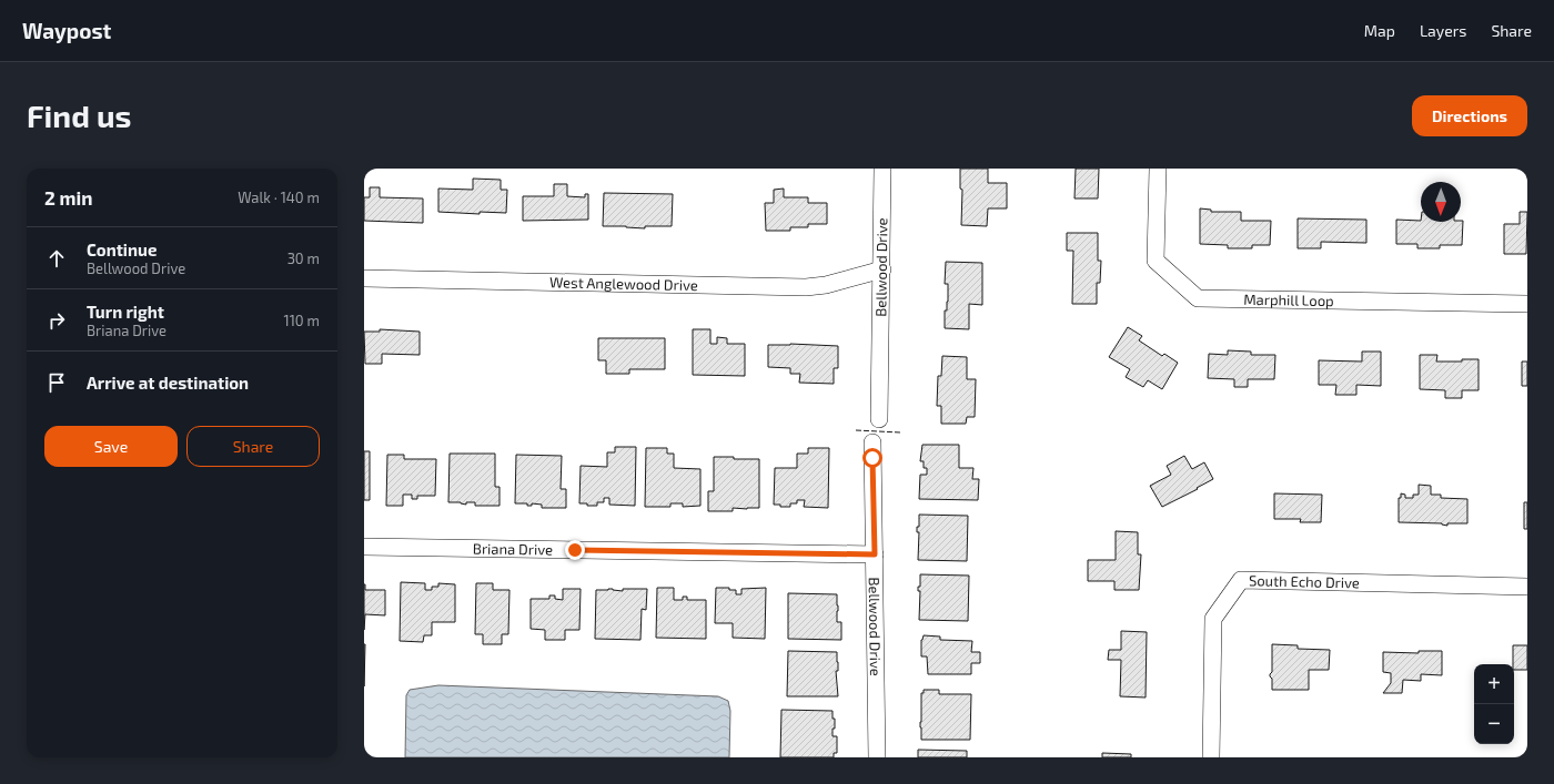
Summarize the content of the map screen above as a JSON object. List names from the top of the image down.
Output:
{
  "streets": {
    "street": [
      "Bellwood Drive",
      "West Anglewood Drive",
      "Marphill Loop",
      "Briana Drive",
      "South Echo Drive"
    ]
  },
  "crossings": [
    ["Bellwood Drive", "West Anglewood Drive"],
    ["Bellwood Drive", "Briana Drive"]
  ],
  "north": "bottom",
  "page": {
    "header": "Waypost",
    "nav": ["Map", "Layers", "Share"],
    "buttons": [
      "Directions",
      ["Save", "Share"]
    ],
    "title": "Find us",
    "heading": ["2 min", "Walk · 140 m"],
    "list": [
      ["Continue", "Bellwood Drive", "30 m"],
      ["Turn right", "Briana Drive", "110 m"],
      "Arrive at destination"
    ],
    "map_buttons": ["+", "−"]
  }
}
